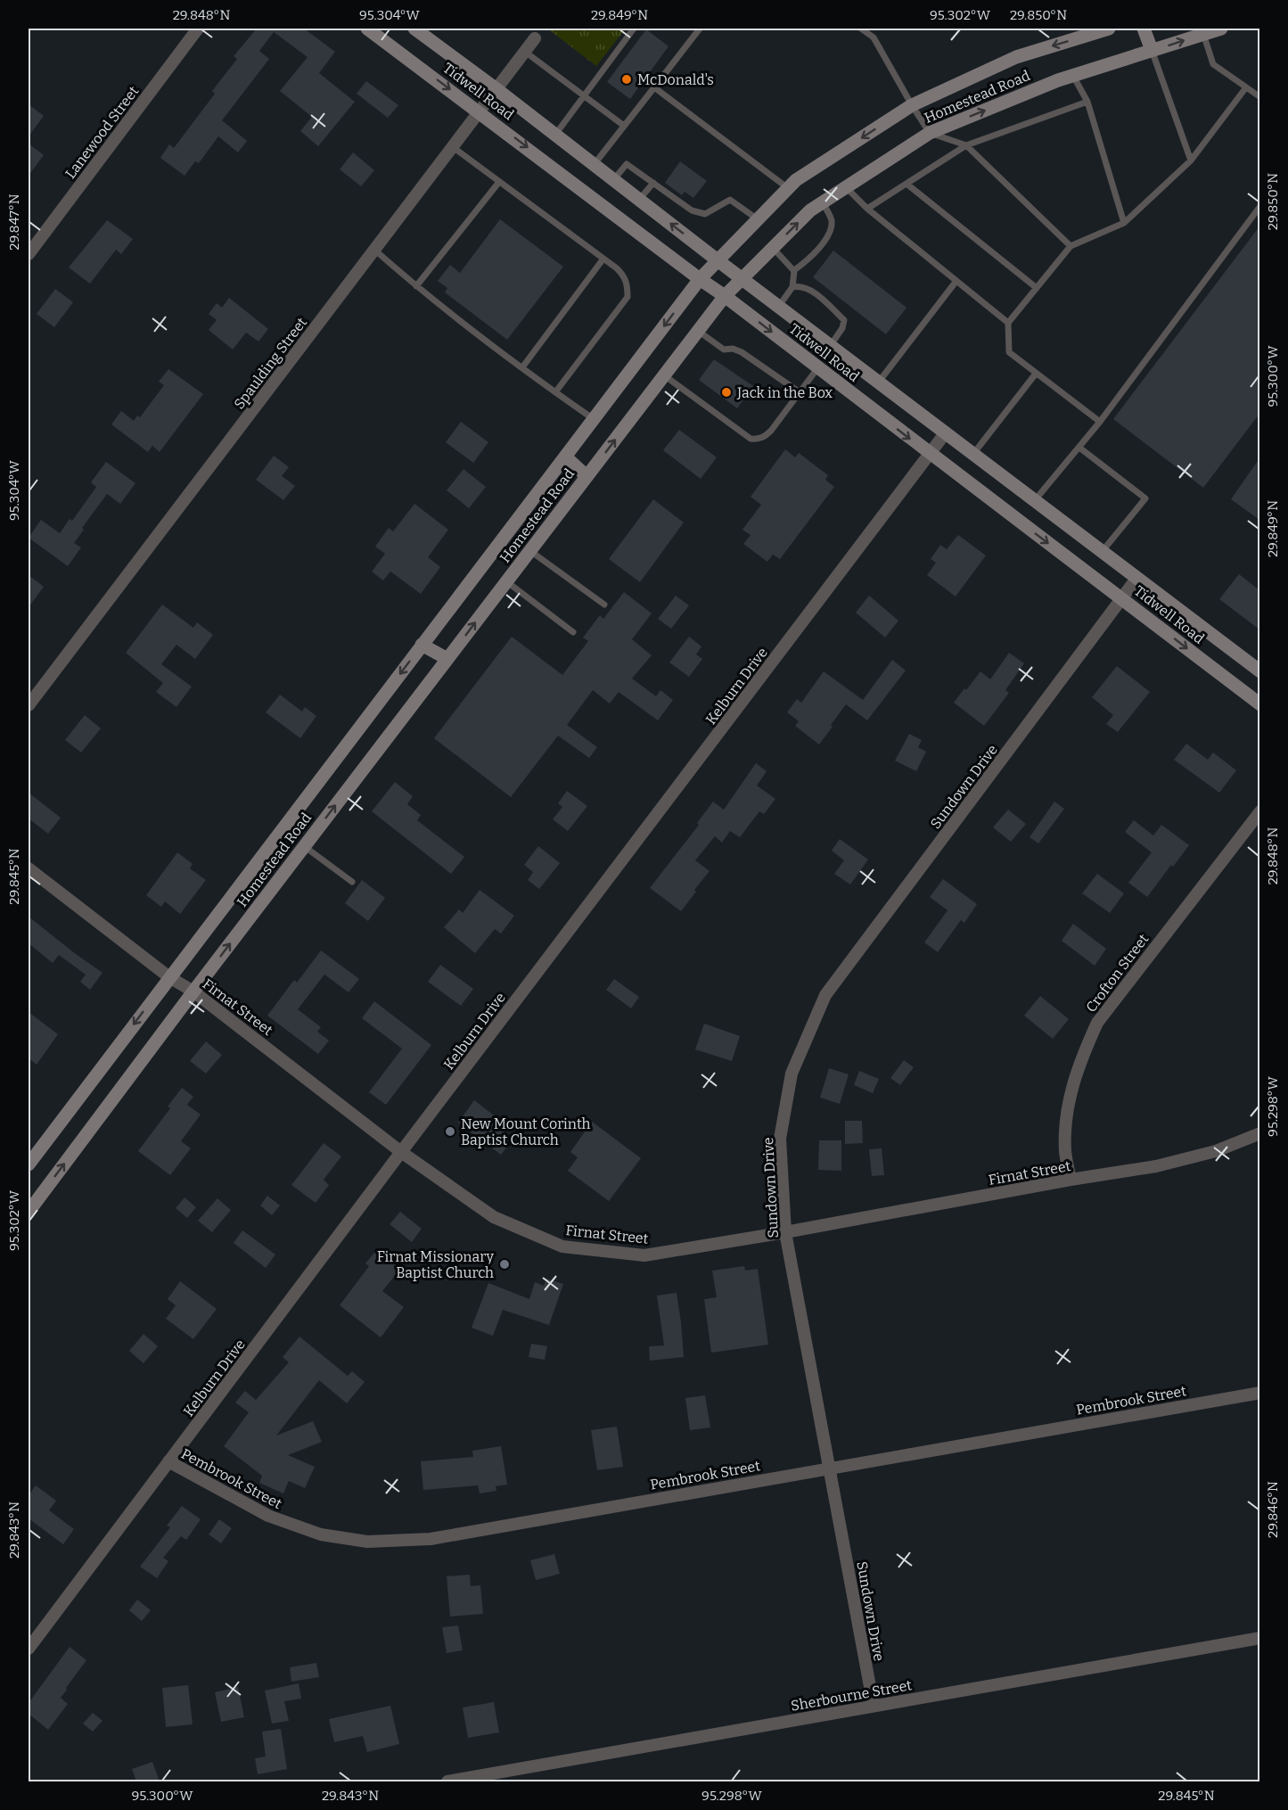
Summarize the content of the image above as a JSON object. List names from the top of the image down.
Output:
{
  "streets": {
    "main road": ["Tidwell Road", "Homestead Road"],
    "street": [
      "Lanewood Street",
      "Spaulding Street",
      "Kelburn Drive",
      "Sundown Drive",
      "Crofton Street",
      "Firnat Street",
      "Pembrook Street",
      "Sherbourne Street"
    ]
  },
  "crossings": [
    ["Tidwell Road", "Homestead Road"],
    ["Tidwell Road", "Spaulding Street"],
    ["Tidwell Road", "Kelburn Drive"],
    ["Tidwell Road", "Sundown Drive"],
    ["Homestead Road", "Firnat Street"],
    ["Kelburn Drive", "Firnat Street"],
    ["Kelburn Drive", "Pembrook Street"],
    ["Sundown Drive", "Firnat Street"],
    ["Sundown Drive", "Pembrook Street"],
    ["Sundown Drive", "Sherbourne Street"],
    ["Crofton Street", "Firnat Street"]
  ],
  "places": [
    "McDonald's",
    "Jack in the Box",
    "New Mount Corinth Baptist Church",
    "Firnat Missionary Baptist Church"
  ],
  "coordinates": [
    "29.848°N",
    "95.304°W",
    "29.849°N",
    "95.302°W",
    "29.850°N",
    "29.847°N",
    "95.300°W",
    "29.845°N",
    "95.298°W",
    "29.846°N",
    "29.843°N"
  ]
}
